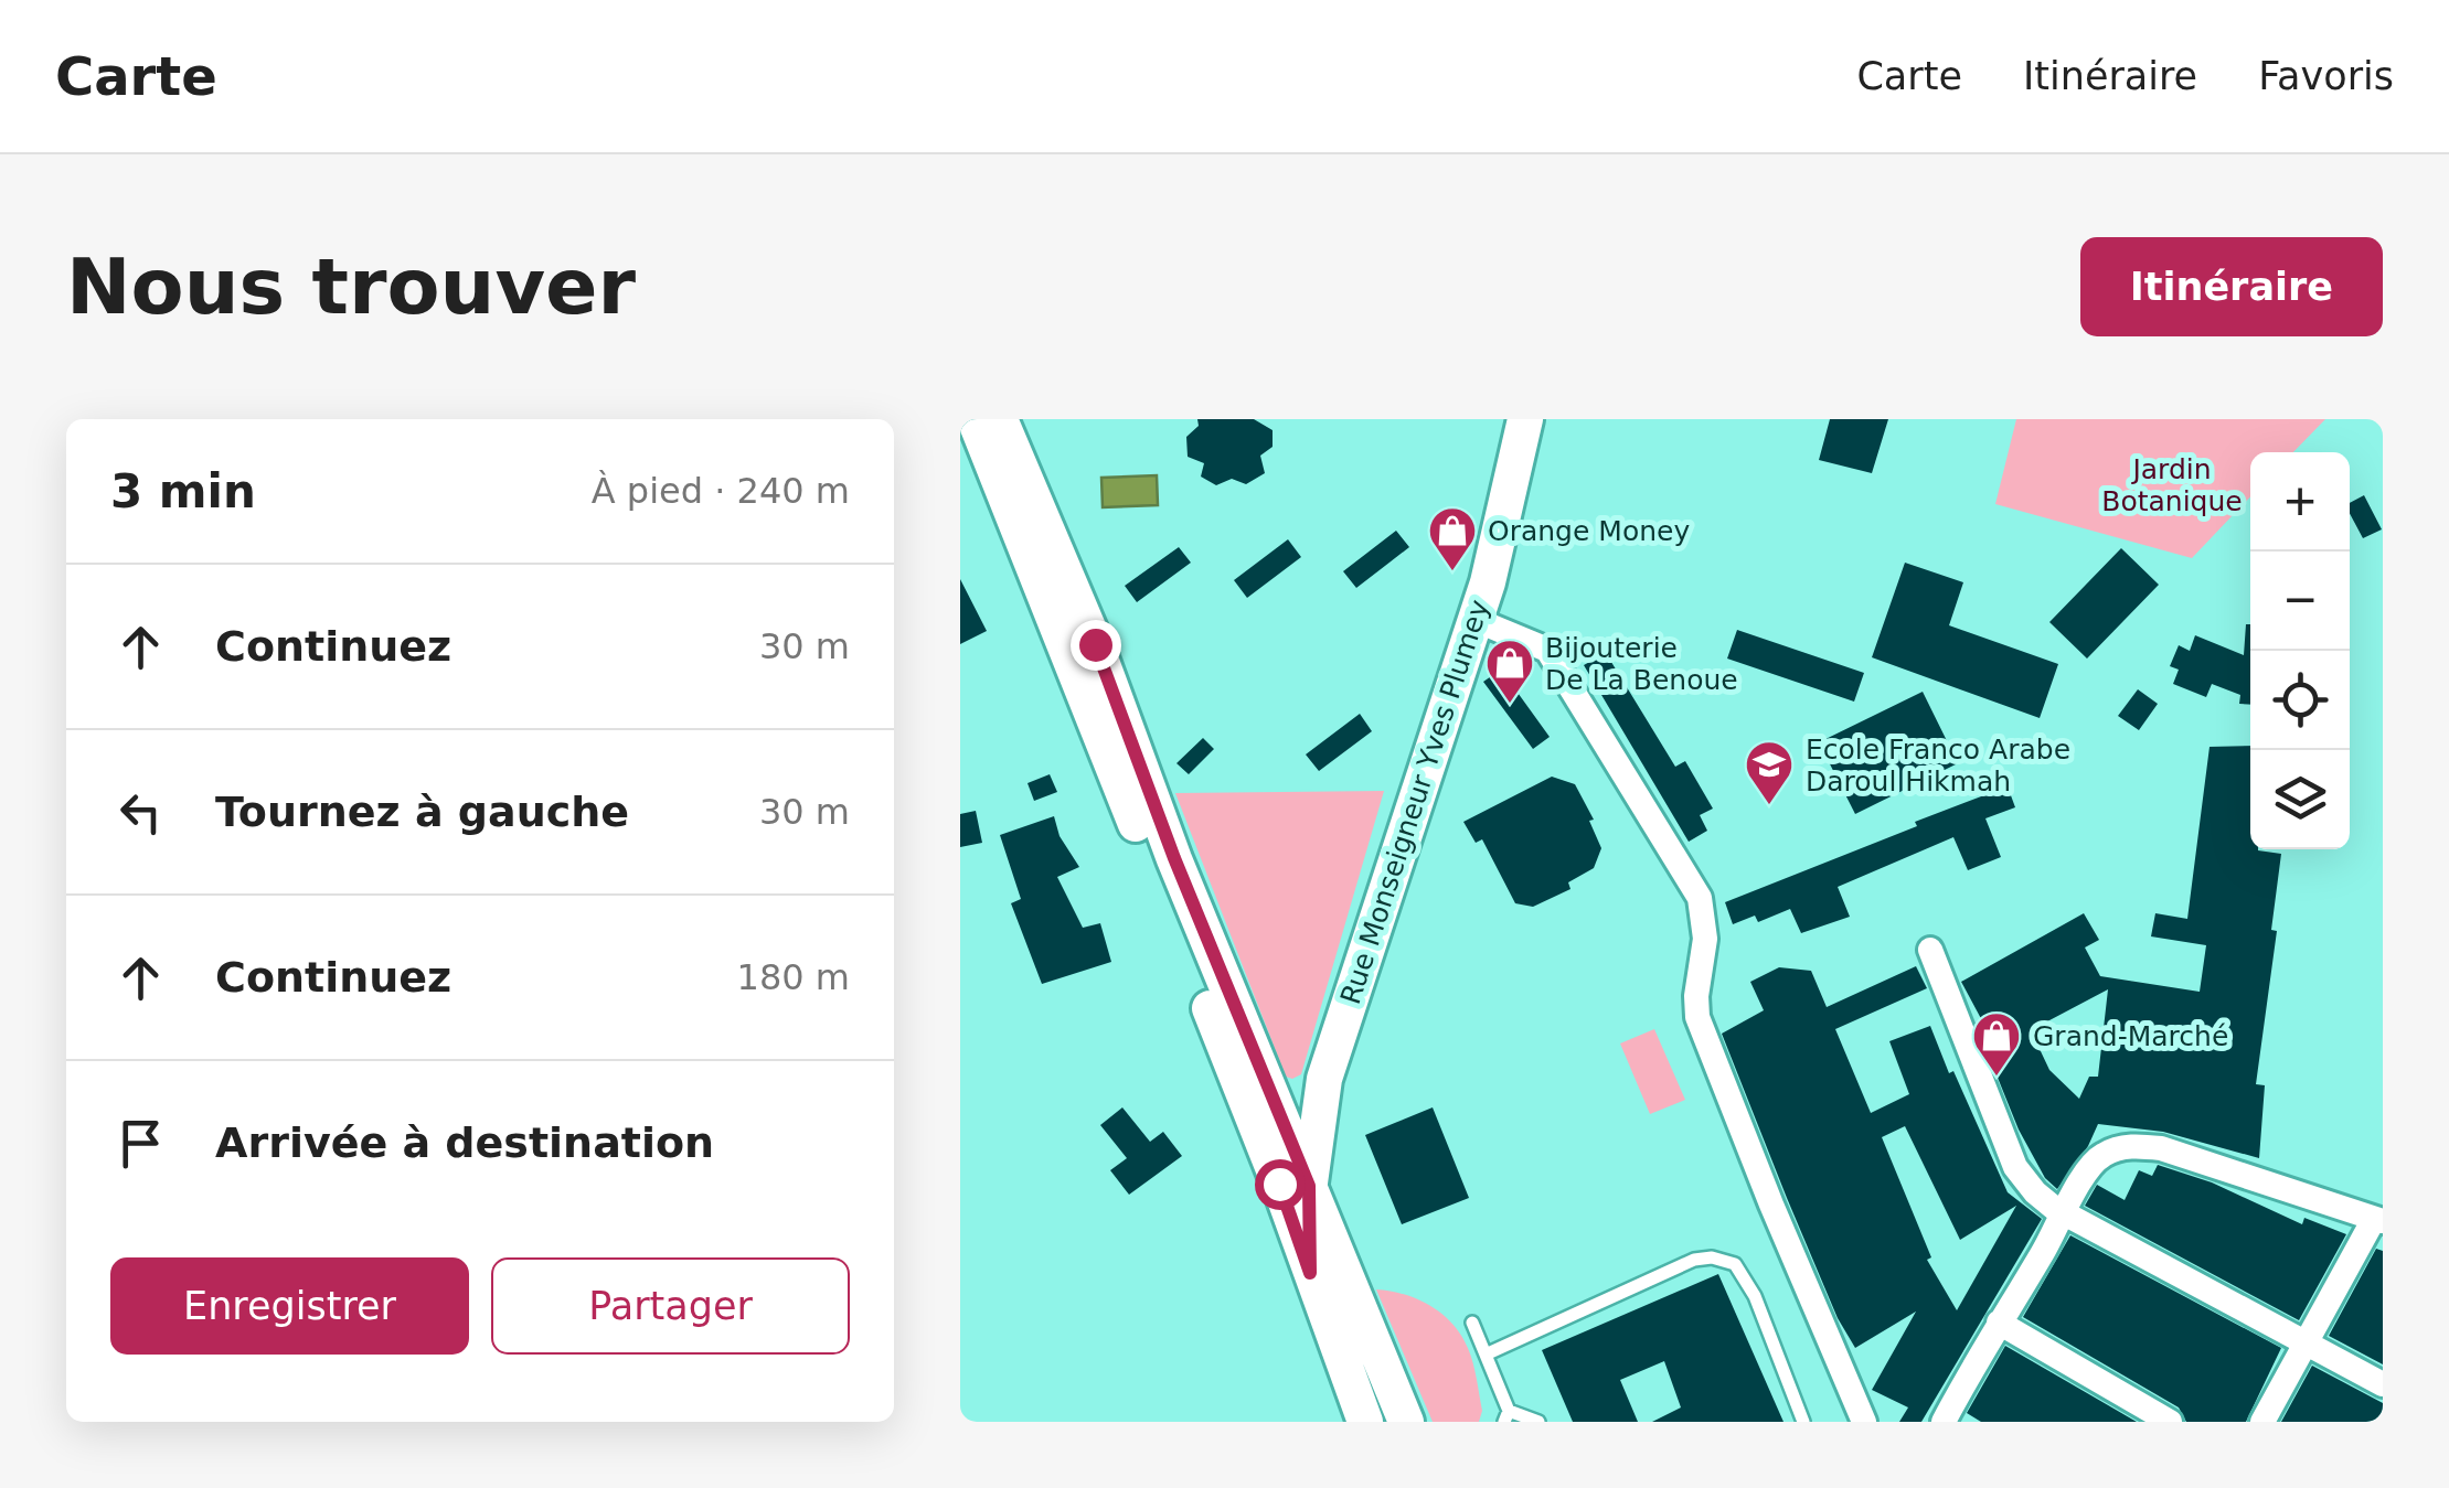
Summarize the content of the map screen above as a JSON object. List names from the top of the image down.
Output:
{
  "streets": {
    "main road": ["Rue Monseigneur Yves Plumey"]
  },
  "parks": ["Jardin Botanique"],
  "places": {
    "shop": ["Orange Money", "Bijouterie De La Benoue", "Grand-Marché"],
    "school or university": ["Ecole Franco Arabe Daroul Hikmah"]
  },
  "page": {
    "header": "Carte",
    "nav": ["Carte", "Itinéraire", "Favoris"],
    "buttons": [
      "Itinéraire",
      ["Enregistrer", "Partager"]
    ],
    "title": "Nous trouver",
    "heading": ["3 min", "À pied · 240 m"],
    "map_buttons": ["+", "−"],
    "list": [
      ["Continuez", "30 m"],
      ["Tournez à gauche", "30 m"],
      ["Continuez", "180 m"],
      "Arrivée à destination"
    ]
  }
}
